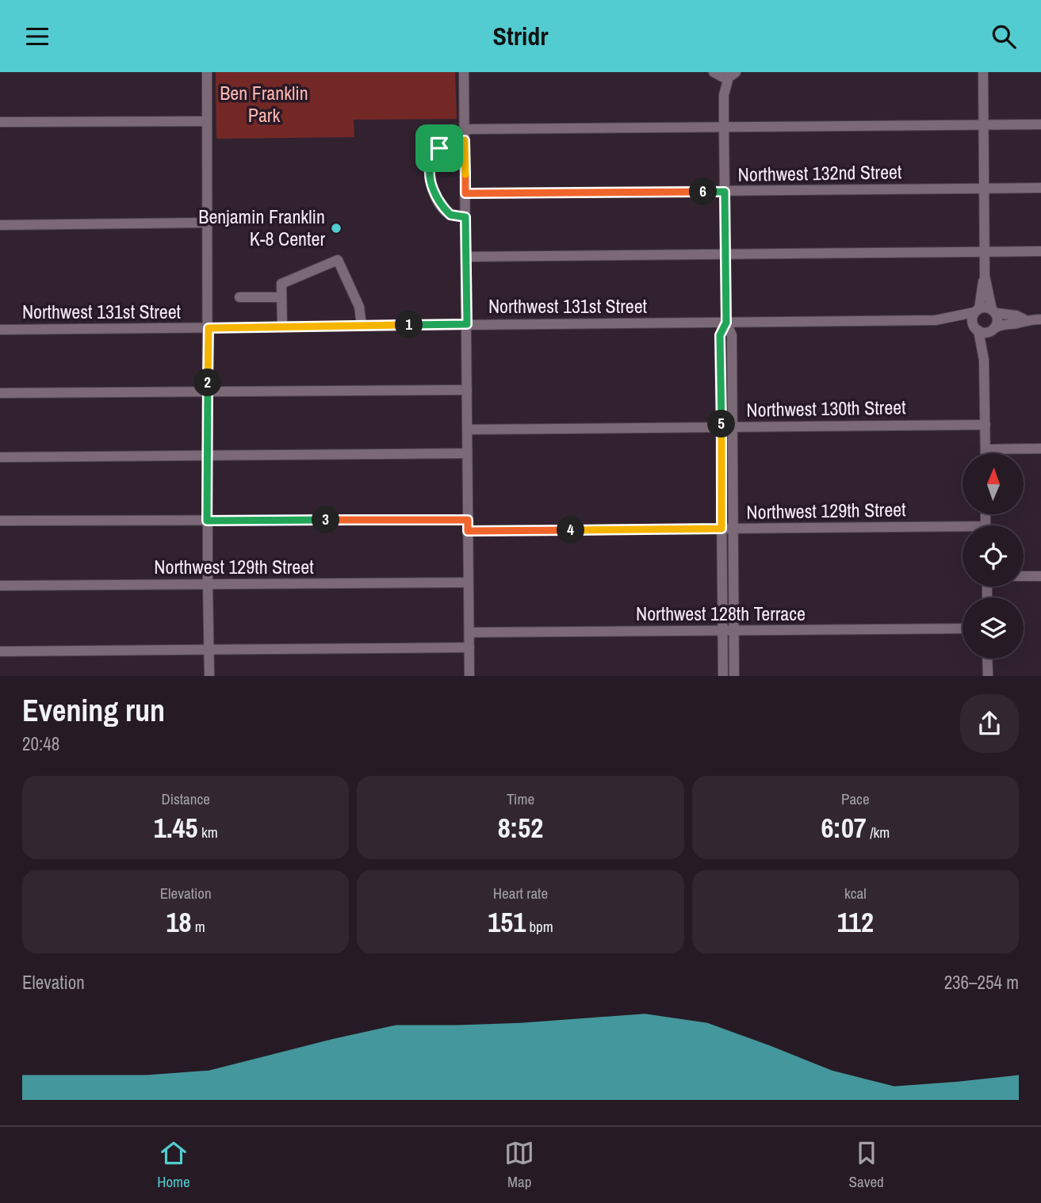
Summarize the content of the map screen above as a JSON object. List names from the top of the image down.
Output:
{
  "streets": {
    "street": [
      "Northwest 132nd Street",
      "Northwest 131st Street",
      "Northwest 130th Street",
      "Northwest 129th Street",
      "Northwest 128th Terrace"
    ]
  },
  "parks": ["Ben Franklin Park"],
  "places": ["Benjamin Franklin K-8 Center"],
  "north": "top",
  "page": {
    "header": "Stridr",
    "pins": [
      "6",
      "1",
      "2",
      "5",
      "3",
      "4"
    ],
    "heading": ["Evening run", "20:48"],
    "stats": [
      ["Distance", "1.45 km"],
      ["Time", "8:52"],
      ["Pace", "6:07 /km"],
      ["Elevation", "18 m"],
      ["Heart rate", "151 bpm"],
      ["kcal", "112"]
    ],
    "chart": ["Elevation", "236–254 m"],
    "tabs": ["Home", "Map", "Saved"]
  }
}
